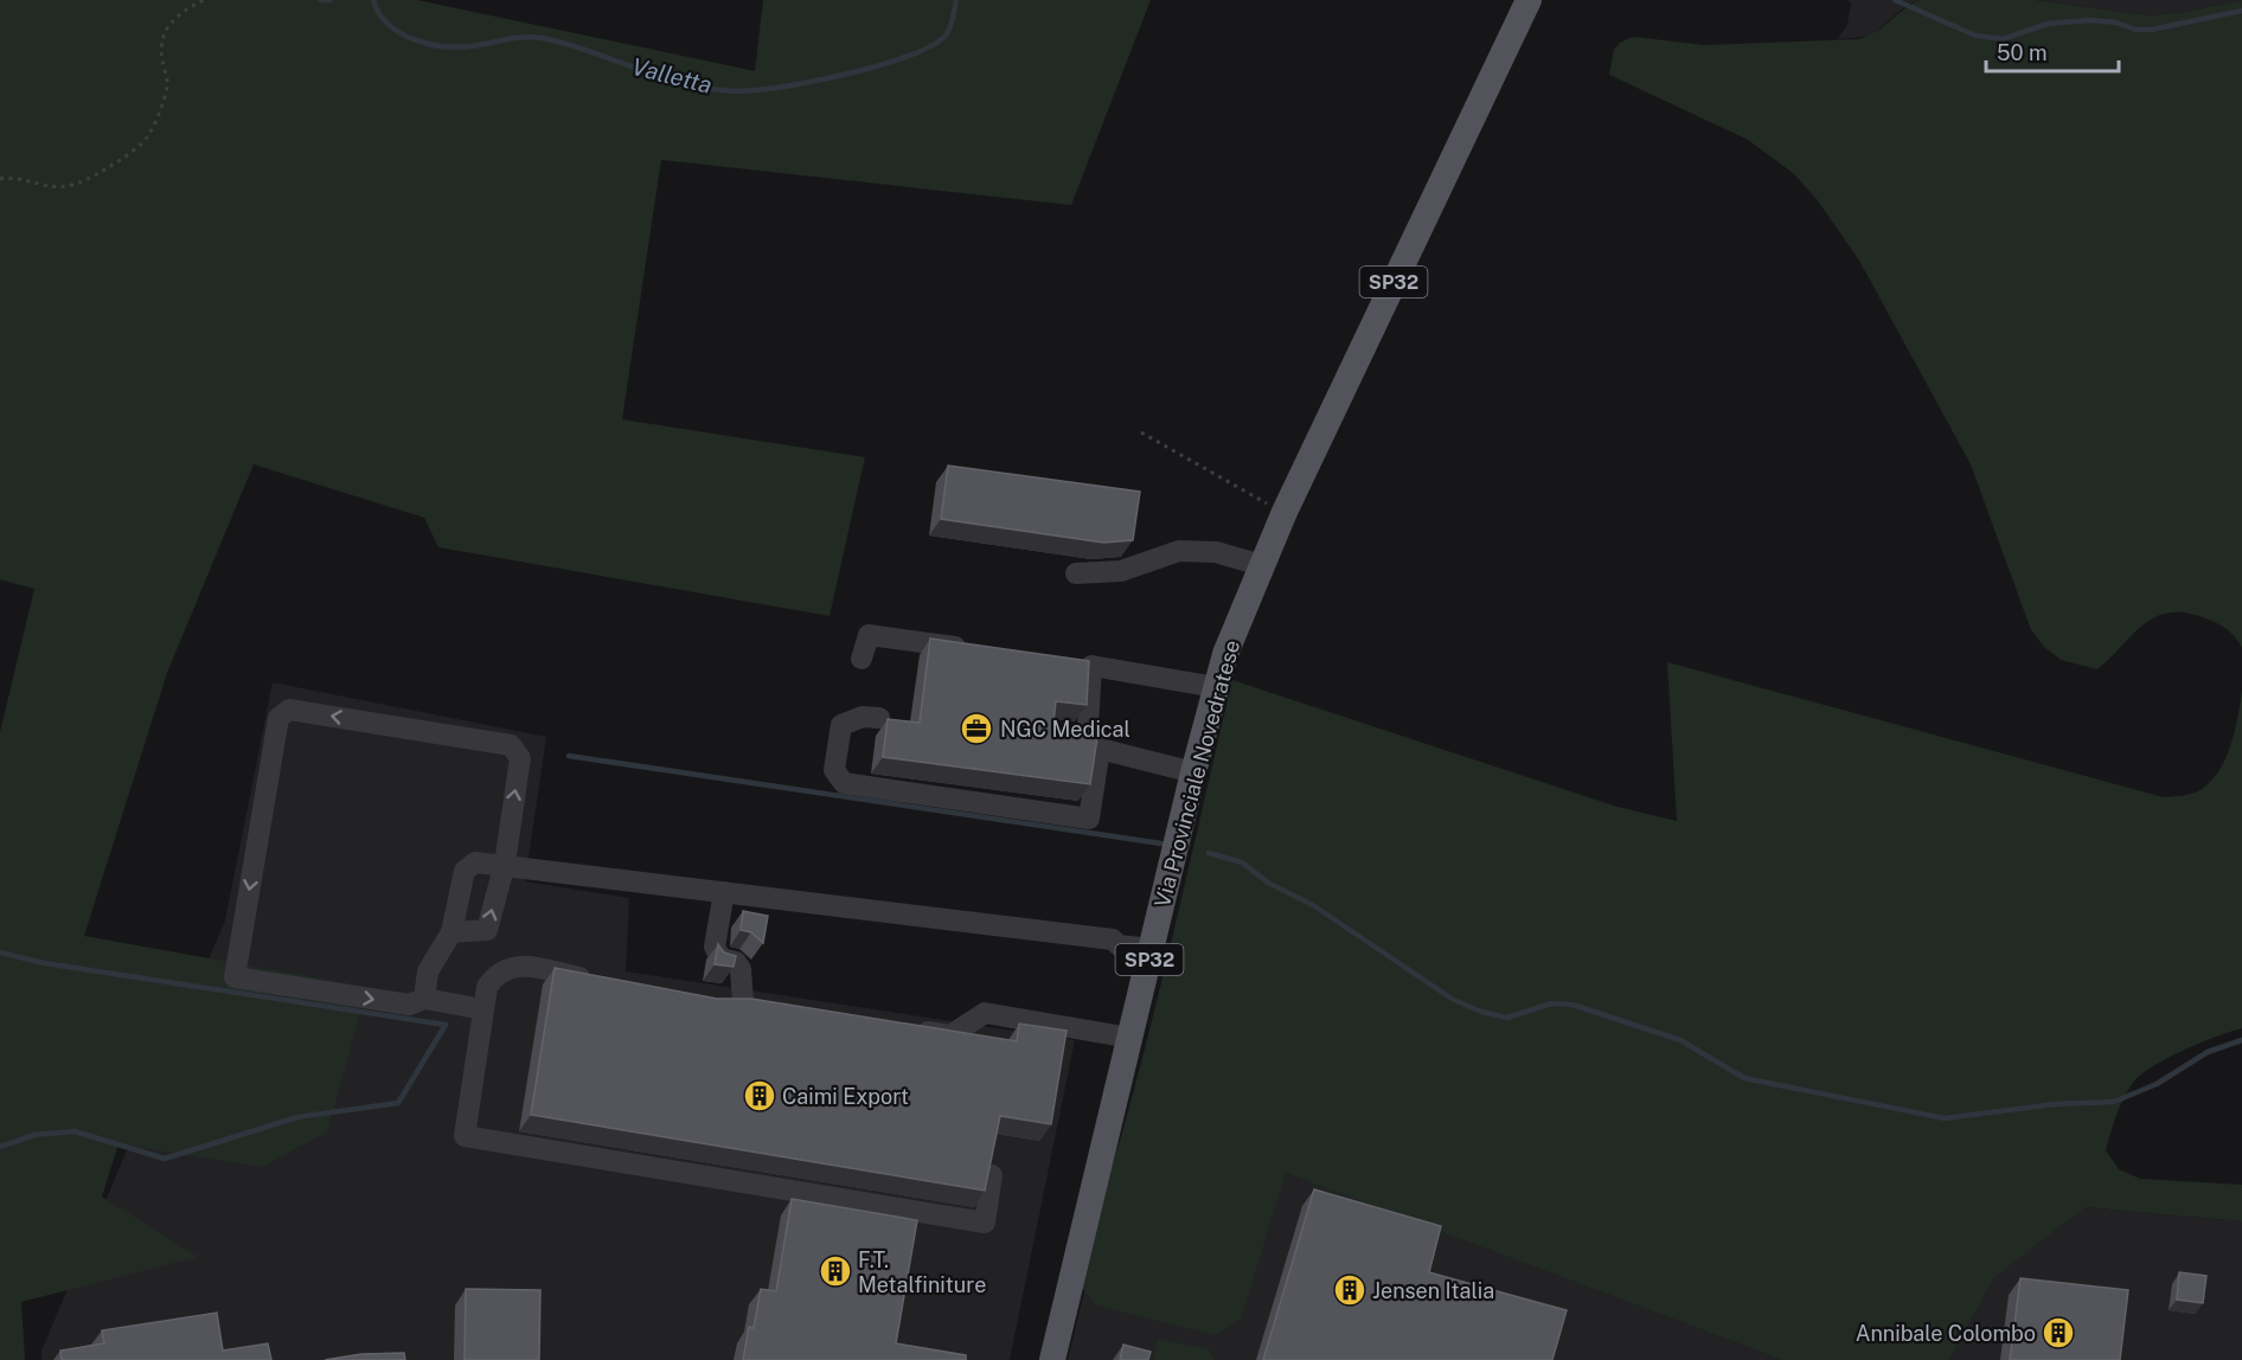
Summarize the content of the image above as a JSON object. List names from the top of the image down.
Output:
{
  "streets": {
    "main road": ["SP32", "Via Provinciale Novedratese"]
  },
  "crossings": [
    ["SP32", "Via Provinciale Novedratese"]
  ],
  "water": ["Valletta"],
  "places": {
    "office": ["NGC Medical"],
    "building": [
      "Caimi Export",
      "F.T. Metalfiniture",
      "Jensen Italia",
      "Annibale Colombo"
    ]
  },
  "scale_bar": "50 m"
}
